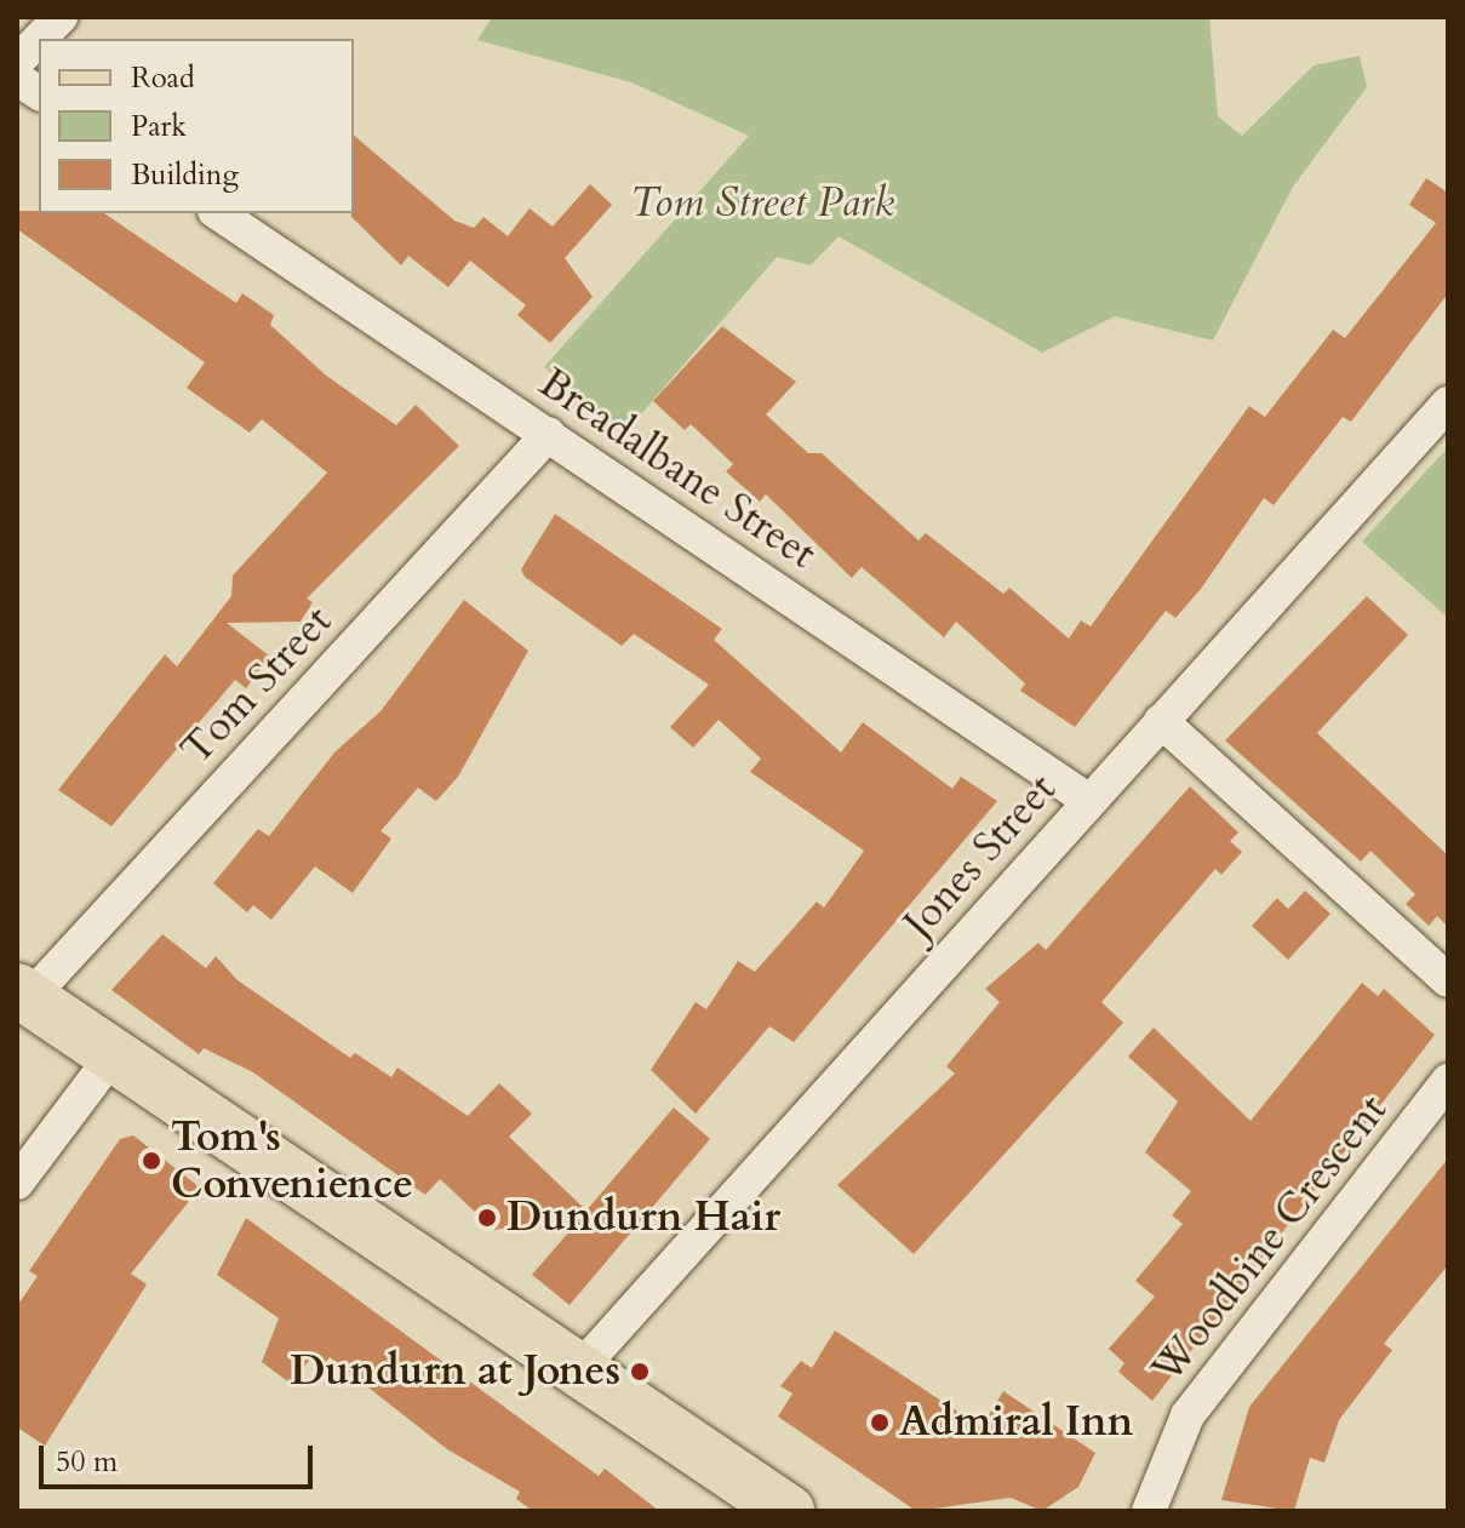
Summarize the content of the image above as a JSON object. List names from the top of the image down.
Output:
{
  "streets": {
    "street": [
      "Breadalbane Street",
      "Tom Street",
      "Jones Street",
      "Woodbine Crescent"
    ]
  },
  "crossings": [
    ["Breadalbane Street", "Tom Street"],
    ["Breadalbane Street", "Jones Street"]
  ],
  "parks": ["Tom Street Park"],
  "places": [
    "Tom's Convenience",
    "Dundurn Hair",
    "Dundurn at Jones",
    "Admiral Inn"
  ],
  "legend": ["Road", "Park", "Building"],
  "scale_bar": "50 m"
}
